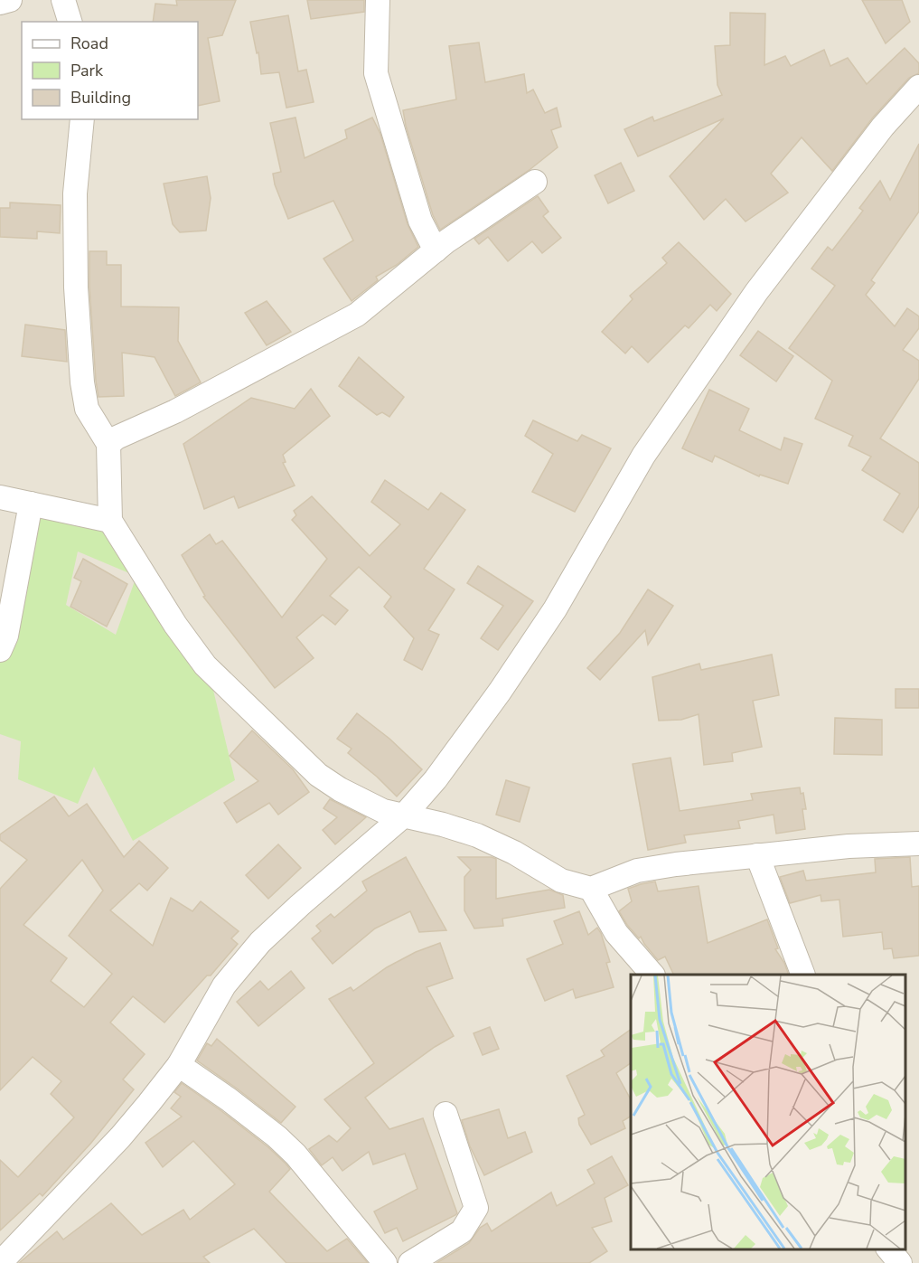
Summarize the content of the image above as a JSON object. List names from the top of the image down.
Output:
{
  "legend": ["Road", "Park", "Building"]
}
